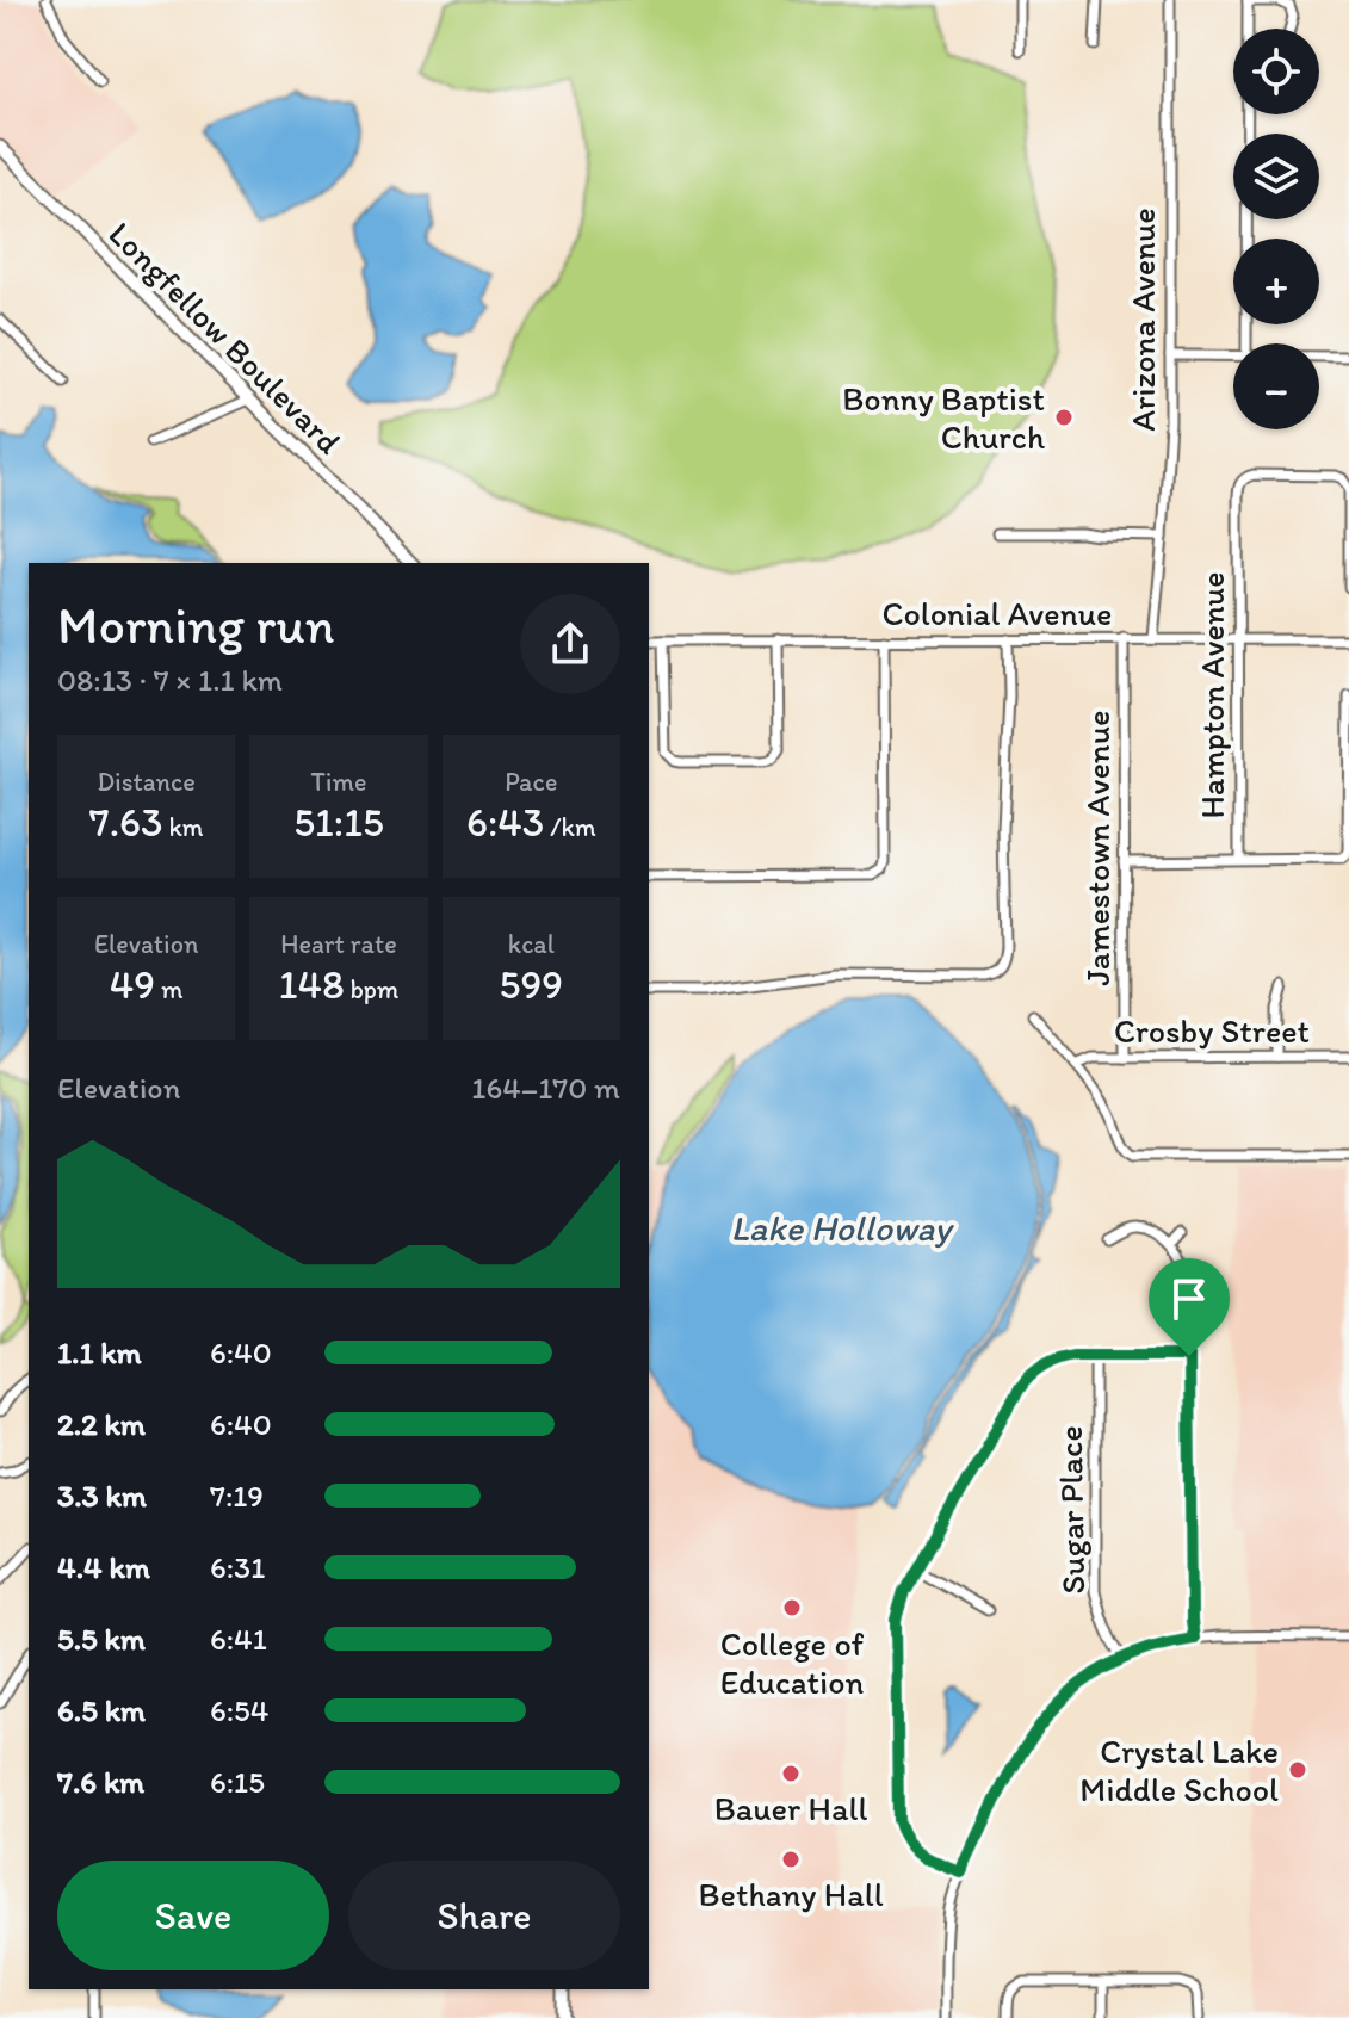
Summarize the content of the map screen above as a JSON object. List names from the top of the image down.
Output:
{
  "streets": {
    "street": [
      "Arizona Avenue",
      "Longfellow Boulevard",
      "Colonial Avenue",
      "Hampton Avenue",
      "Jamestown Avenue",
      "Crosby Street",
      "Sugar Place"
    ]
  },
  "crossings": [
    ["Arizona Avenue", "Colonial Avenue"],
    ["Colonial Avenue", "Hampton Avenue"],
    ["Colonial Avenue", "Jamestown Avenue"],
    ["Jamestown Avenue", "Crosby Street"]
  ],
  "water": ["Lake Holloway"],
  "places": [
    "Bonny Baptist Church",
    "College of Education",
    "Crystal Lake Middle School",
    "Bauer Hall",
    "Bethany Hall"
  ],
  "page": {
    "map_buttons": ["+", "−"],
    "heading": ["Morning run", "08:13 · 7 × 1.1 km"],
    "stats": [
      ["Distance", "7.63 km"],
      ["Time", "51:15"],
      ["Pace", "6:43 /km"],
      ["Elevation", "49 m"],
      ["Heart rate", "148 bpm"],
      ["kcal", "599"]
    ],
    "chart": ["Elevation", "164–170 m"],
    "list": [
      {
        "name": "1.1 km",
        "note": "6:40"
      },
      {
        "name": "2.2 km",
        "note": "6:40"
      },
      {
        "name": "3.3 km",
        "note": "7:19"
      },
      {
        "name": "4.4 km",
        "note": "6:31"
      },
      {
        "name": "5.5 km",
        "note": "6:41"
      },
      {
        "name": "6.5 km",
        "note": "6:54"
      },
      {
        "name": "7.6 km",
        "note": "6:15"
      }
    ],
    "buttons": ["Save", "Share"]
  }
}
